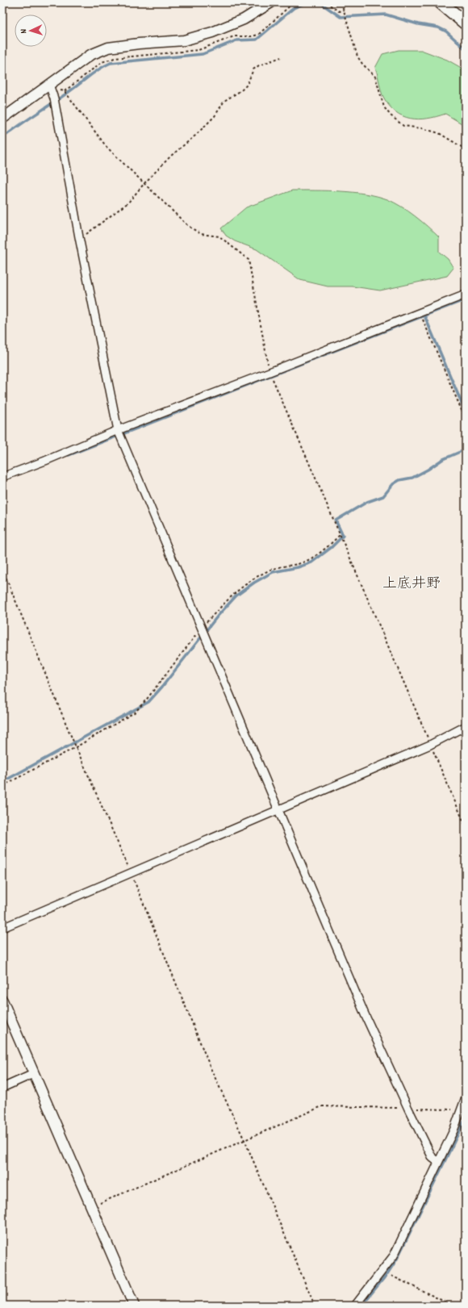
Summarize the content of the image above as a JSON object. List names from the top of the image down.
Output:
{
  "districts": ["上底井野"],
  "north": "left"
}
